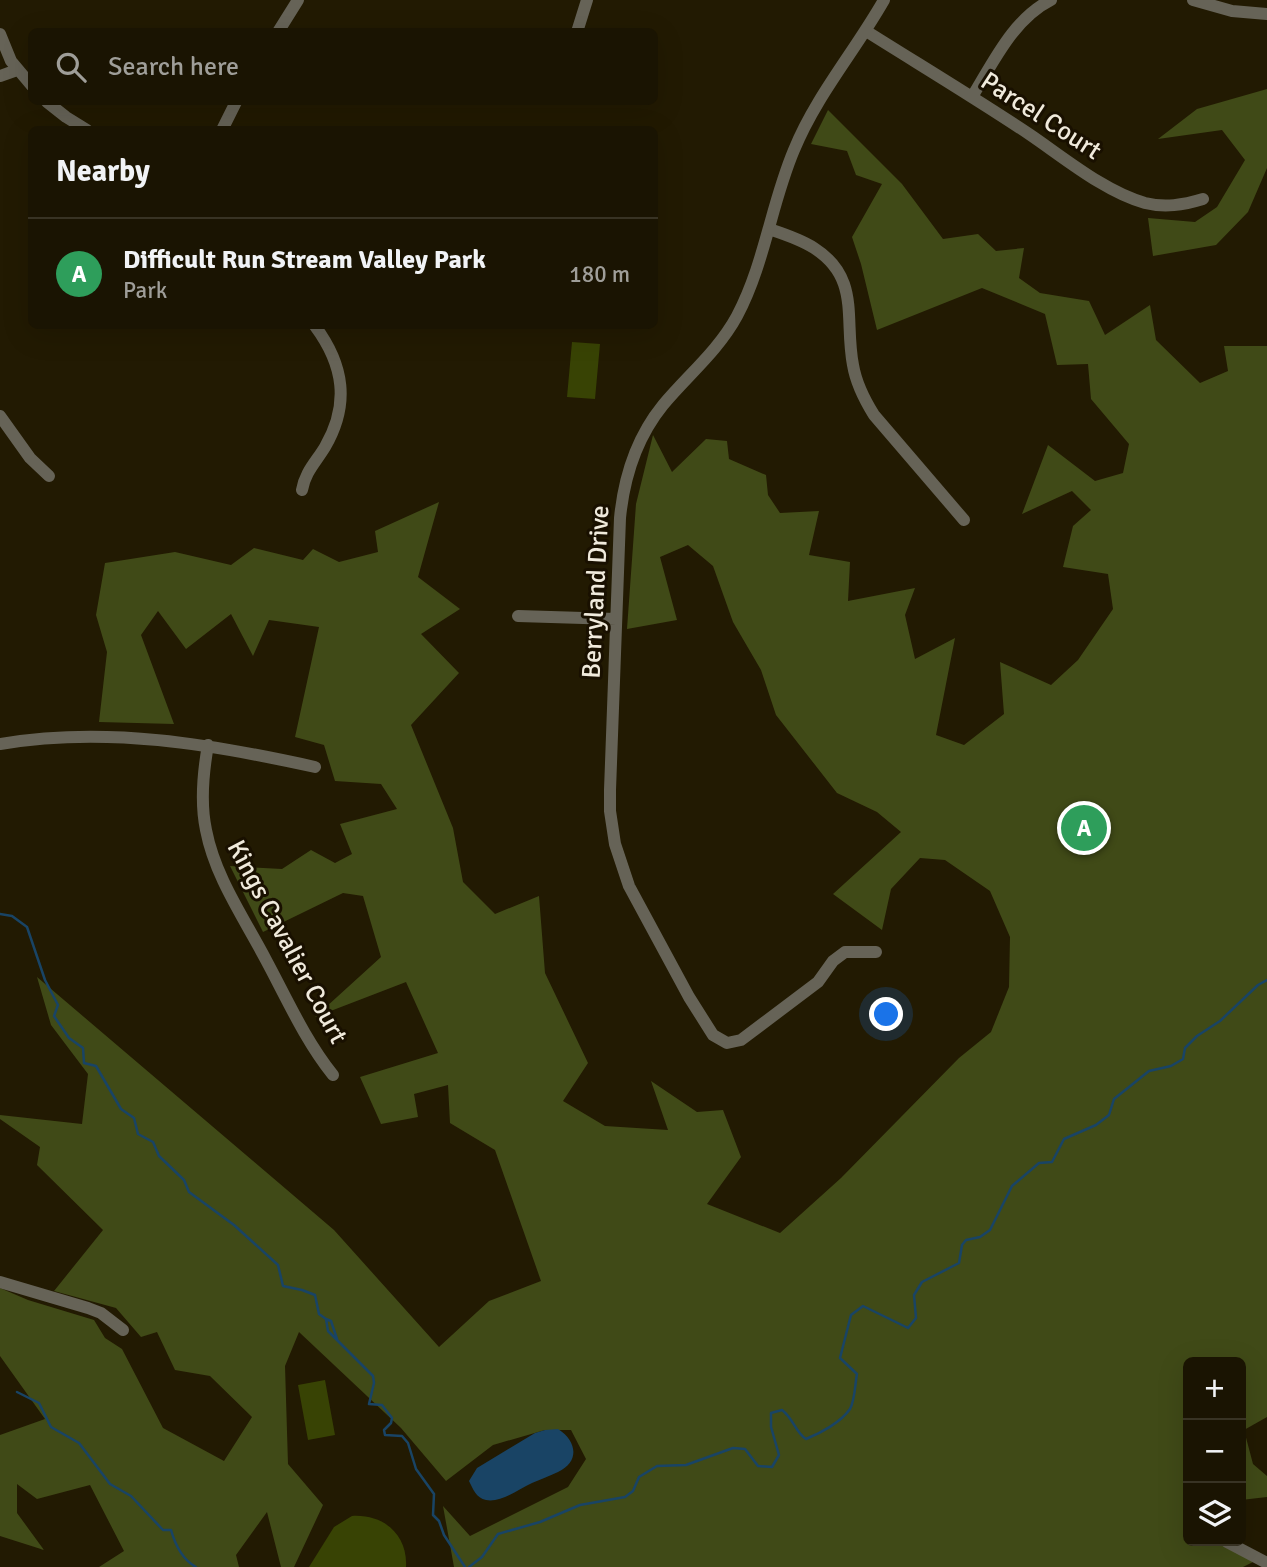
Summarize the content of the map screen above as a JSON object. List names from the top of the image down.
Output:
{
  "streets": {
    "street": ["Parcel Court", "Berryland Drive", "Kings Cavalier Court"]
  },
  "crossings": [
    ["Parcel Court", "Berryland Drive"]
  ],
  "page": {
    "search": "Search here",
    "heading": "Nearby",
    "list": [
      {
        "mark": "A",
        "name": "Difficult Run Stream Valley Park",
        "note": "Park",
        "value": "180 m"
      }
    ],
    "pins": "A",
    "map_buttons": ["+", "−"]
  }
}
